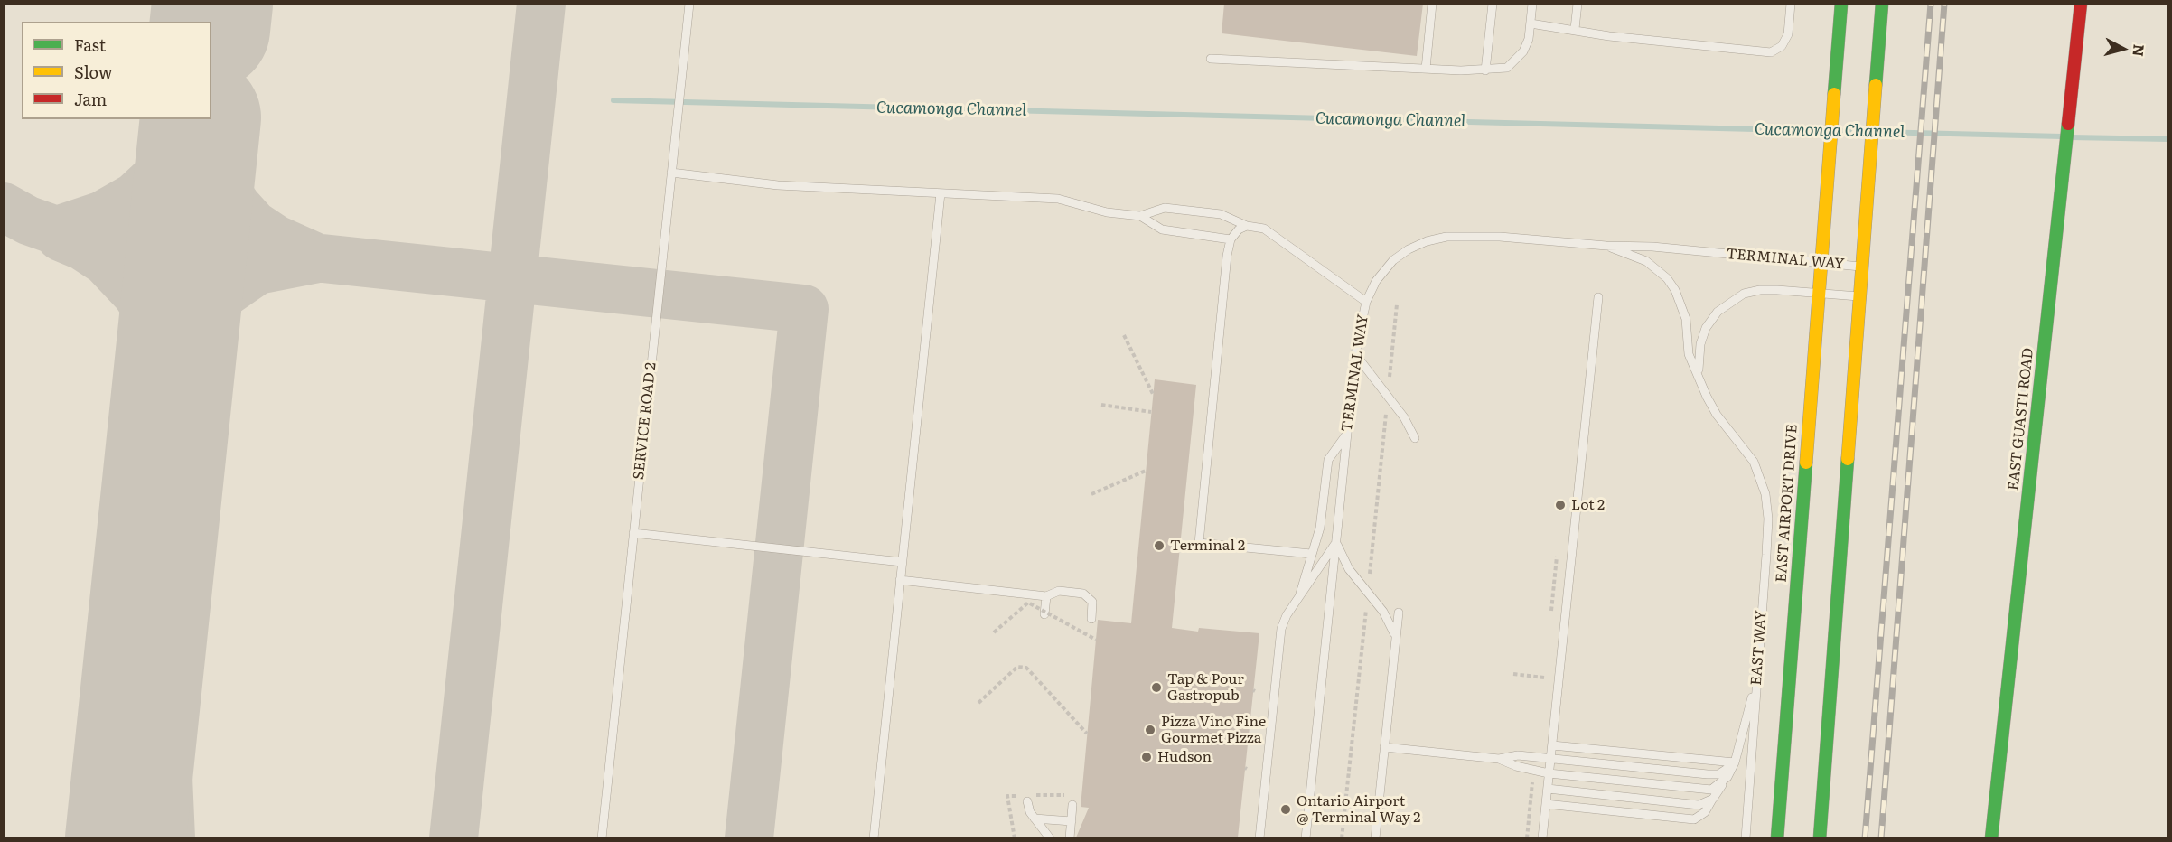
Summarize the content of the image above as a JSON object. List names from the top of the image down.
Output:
{
  "streets": {
    "main road": ["EAST GUASTI ROAD", "EAST AIRPORT DRIVE"],
    "lane": ["TERMINAL WAY", "SERVICE ROAD 2", "EAST WAY"]
  },
  "crossings": [
    ["TERMINAL WAY", "EAST AIRPORT DRIVE"],
    ["TERMINAL WAY", "EAST WAY"],
    ["EAST AIRPORT DRIVE", "EAST WAY"]
  ],
  "water": ["Cucamonga Channel"],
  "places": [
    "Lot 2",
    "Terminal 2",
    "Tap & Pour Gastropub",
    "Pizza Vino Fine Gourmet Pizza",
    "Hudson",
    "Ontario Airport @ Terminal Way 2"
  ],
  "legend": ["Fast", "Slow", "Jam"],
  "north": "right"
}
